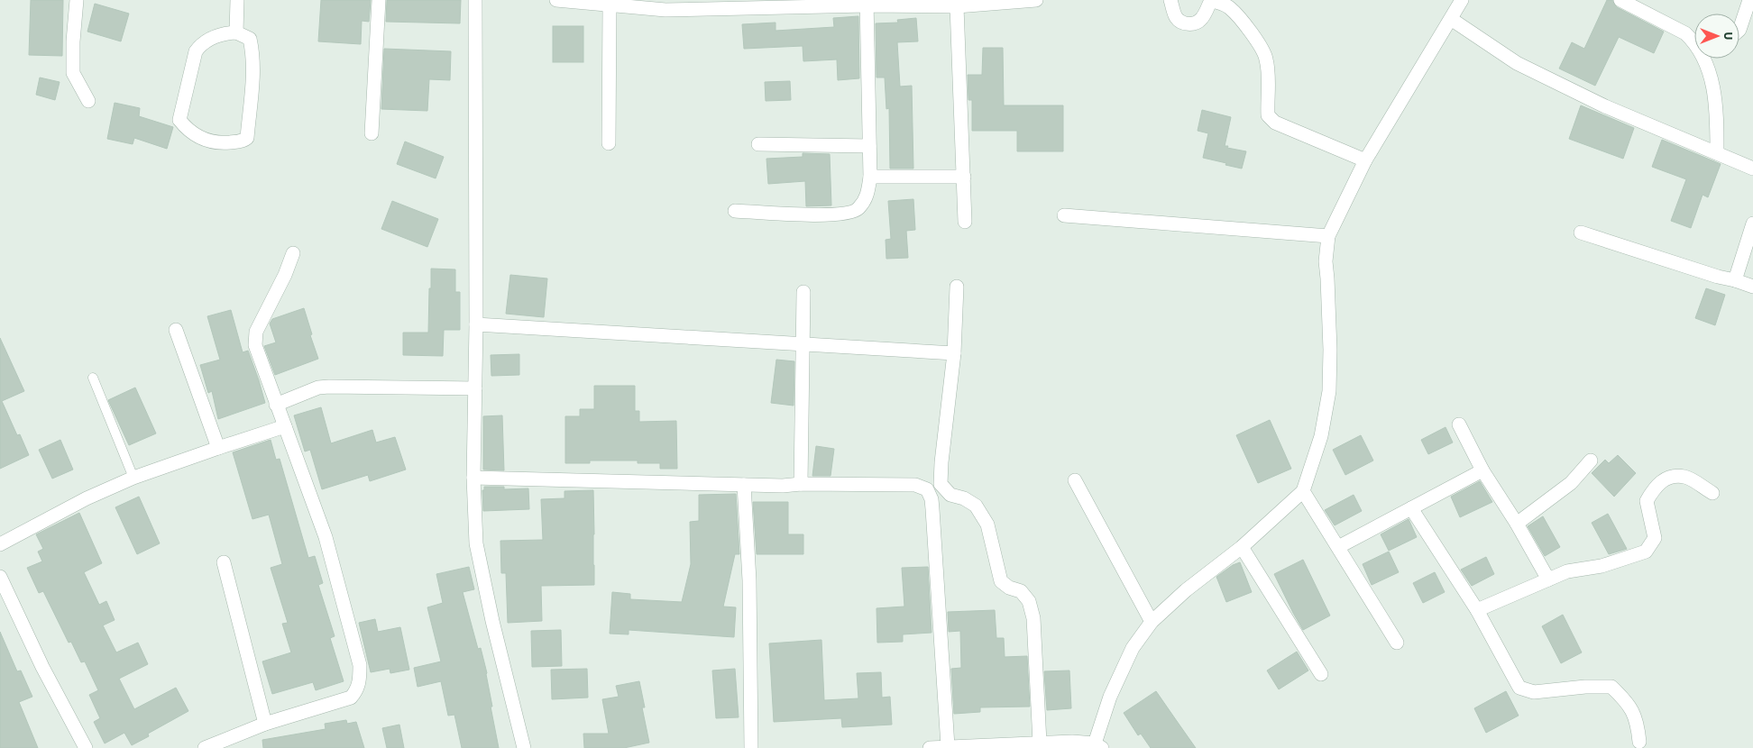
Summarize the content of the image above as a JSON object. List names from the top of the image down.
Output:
{
  "north": "right"
}
